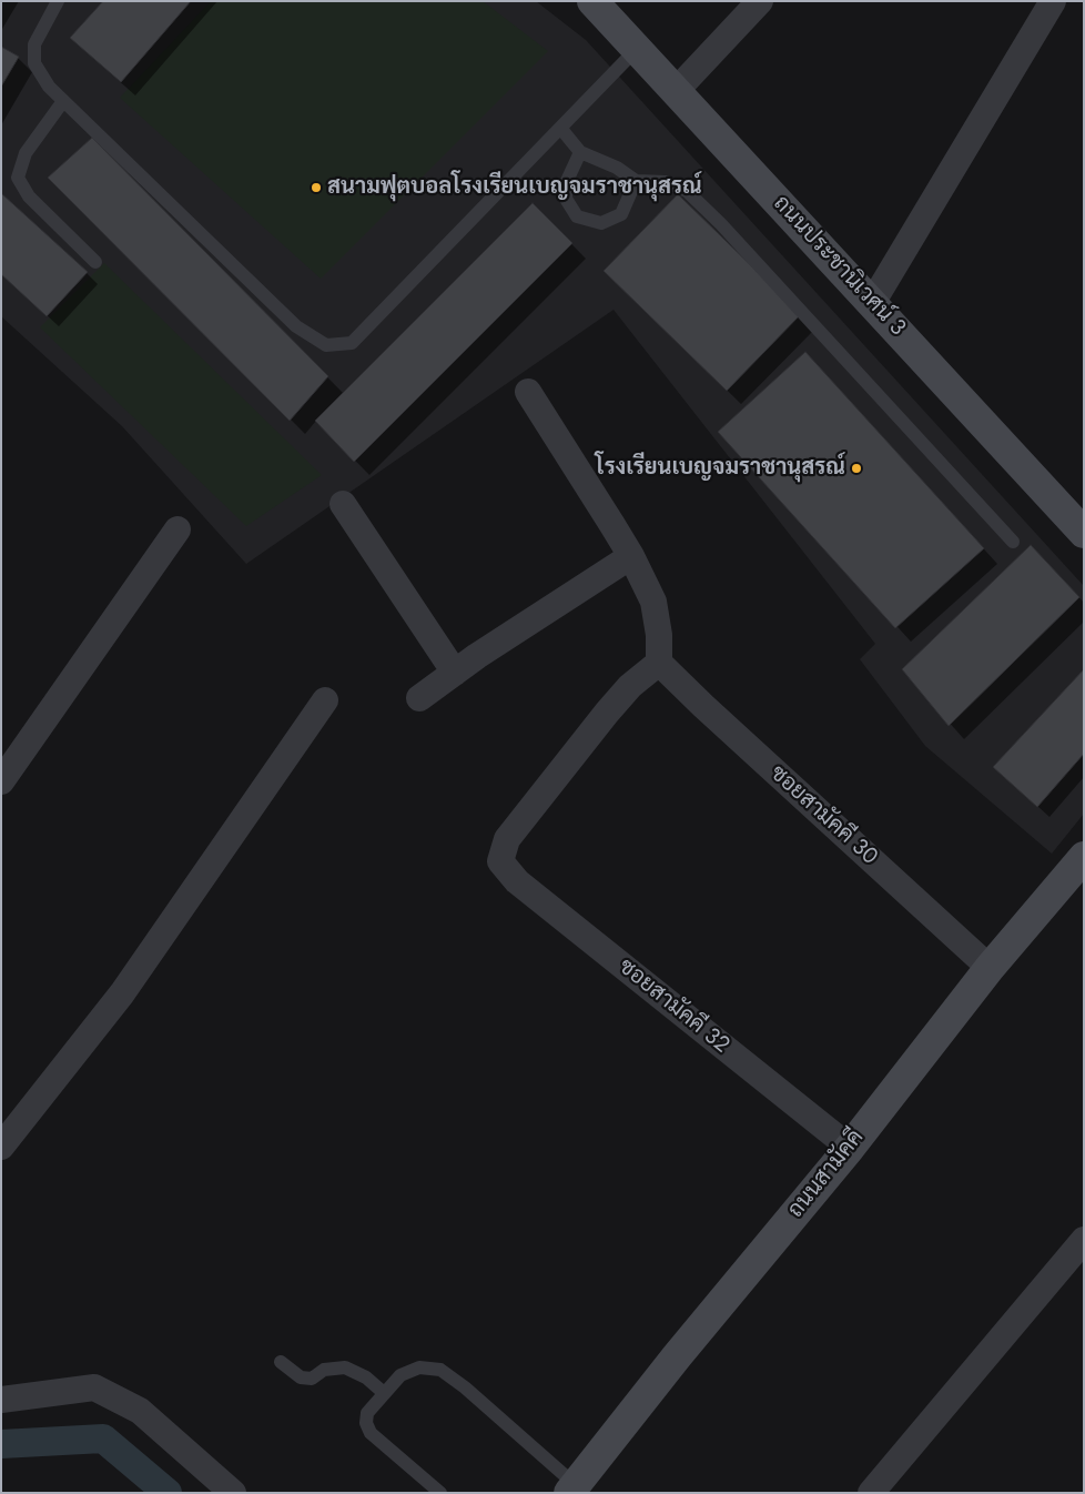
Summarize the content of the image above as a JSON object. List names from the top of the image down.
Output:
{
  "streets": {
    "main road": ["ถนนประชานิเวศน์ 3", "ถนนสามัคคี"],
    "street": ["ซอยสามัคคี 30", "ซอยสามัคคี 32"]
  },
  "crossings": [
    ["ซอยสามัคคี 30", "ซอยสามัคคี 32"],
    ["ซอยสามัคคี 30", "ถนนสามัคคี"],
    ["ซอยสามัคคี 32", "ถนนสามัคคี"]
  ],
  "places": ["สนามฟุตบอลโรงเรียนเบญจมราชานุสรณ์", "โรงเรียนเบญจมราชานุสรณ์"]
}
